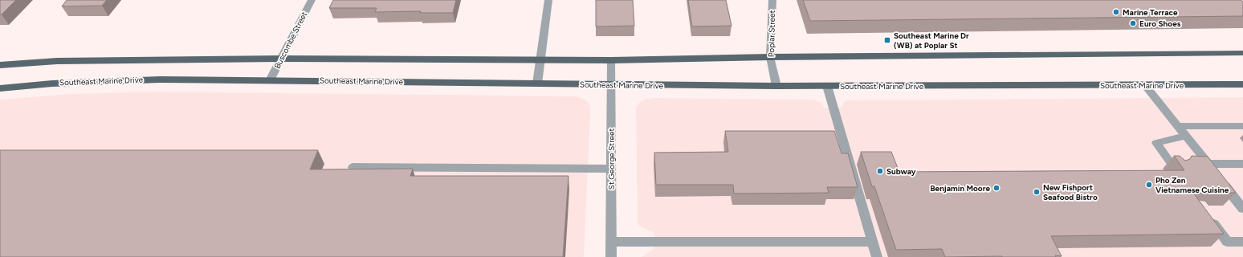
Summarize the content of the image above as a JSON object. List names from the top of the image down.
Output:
{
  "streets": {
    "main road": ["Southeast Marine Drive"],
    "street": ["Poplar Street", "Buscombe Street", "St George Street"]
  },
  "crossings": [
    ["Poplar Street", "Southeast Marine Drive"],
    ["Buscombe Street", "Southeast Marine Drive"],
    ["Southeast Marine Drive", "St George Street"]
  ],
  "places": {
    "other": [
      "Marine Terrace",
      "Euro Shoes",
      "Subway",
      "Pho Zen Vietnamese Cuisine",
      "Benjamin Moore",
      "New Fishport Seafood Bistro"
    ],
    "transit": ["Southeast Marine Dr (WB) at Poplar St"]
  }
}
